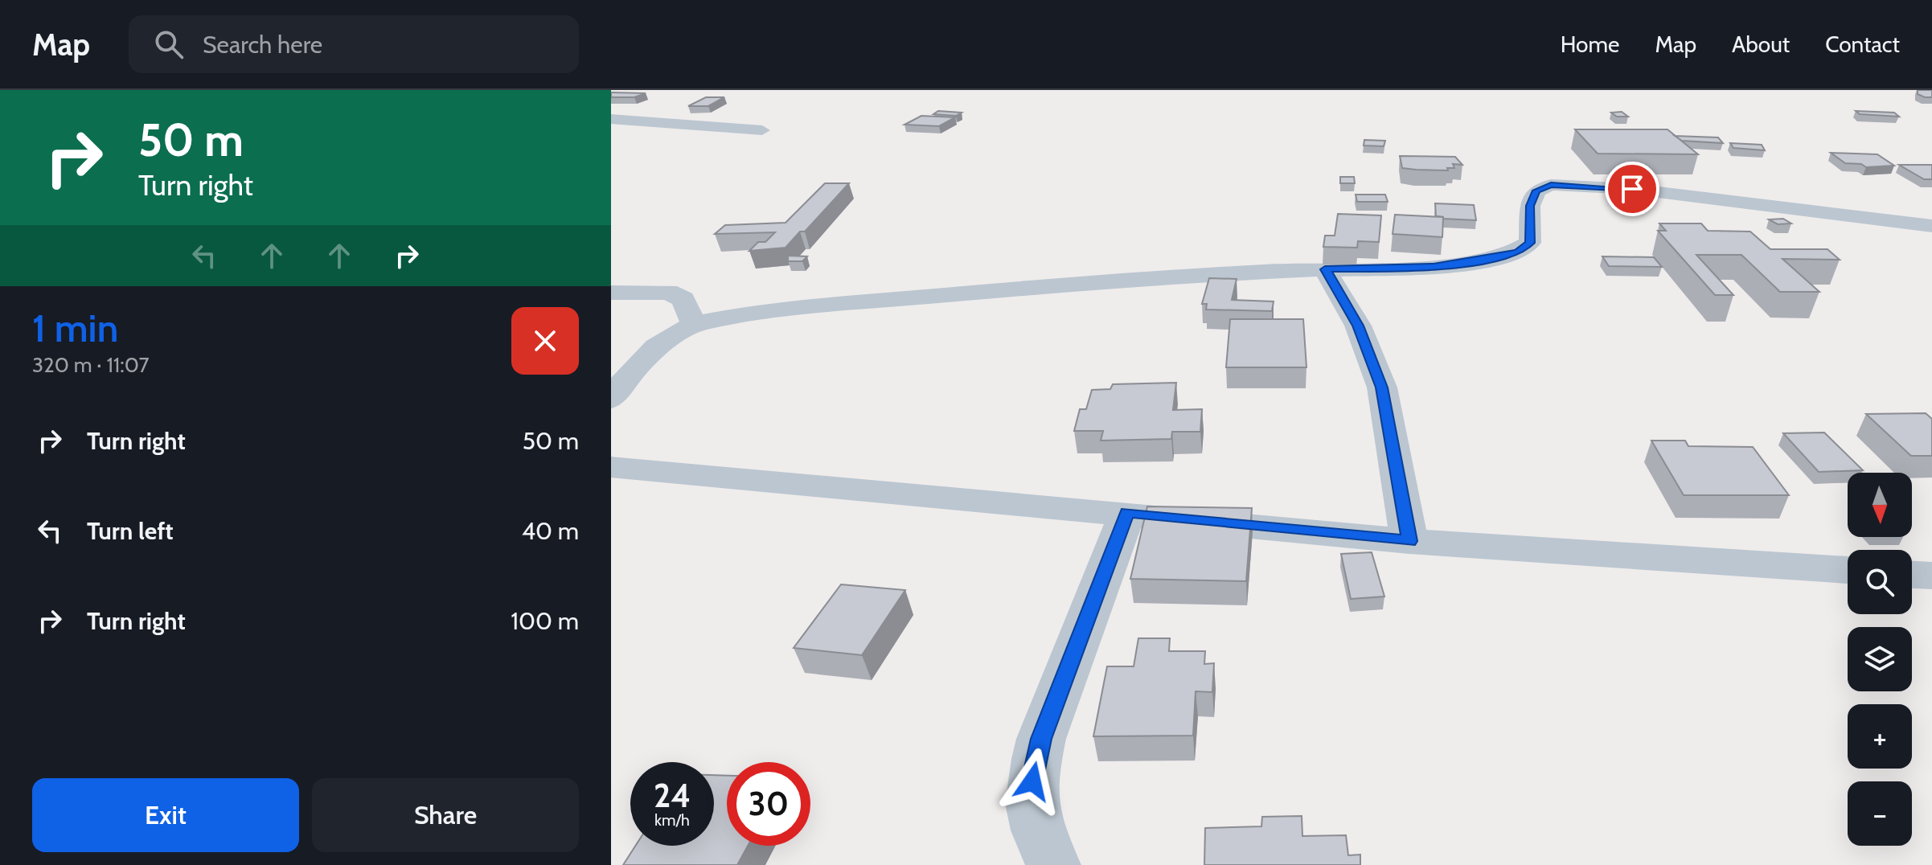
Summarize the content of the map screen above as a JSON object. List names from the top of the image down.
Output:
{
  "north": "bottom",
  "page": {
    "header": "Map",
    "search": "Search here",
    "nav": [
      "Home",
      "Map",
      "About",
      "Contact"
    ],
    "turn": ["50 m", "Turn right"],
    "heading": ["1 min", "320 m · 11:07"],
    "list": [
      {
        "name": "Turn right",
        "value": "50 m"
      },
      {
        "name": "Turn left",
        "value": "40 m"
      },
      {
        "name": "Turn right",
        "value": "100 m"
      }
    ],
    "map_buttons": ["+", "−"],
    "speed": "24 km/h",
    "limit": "30",
    "buttons": ["Exit", "Share"]
  }
}
